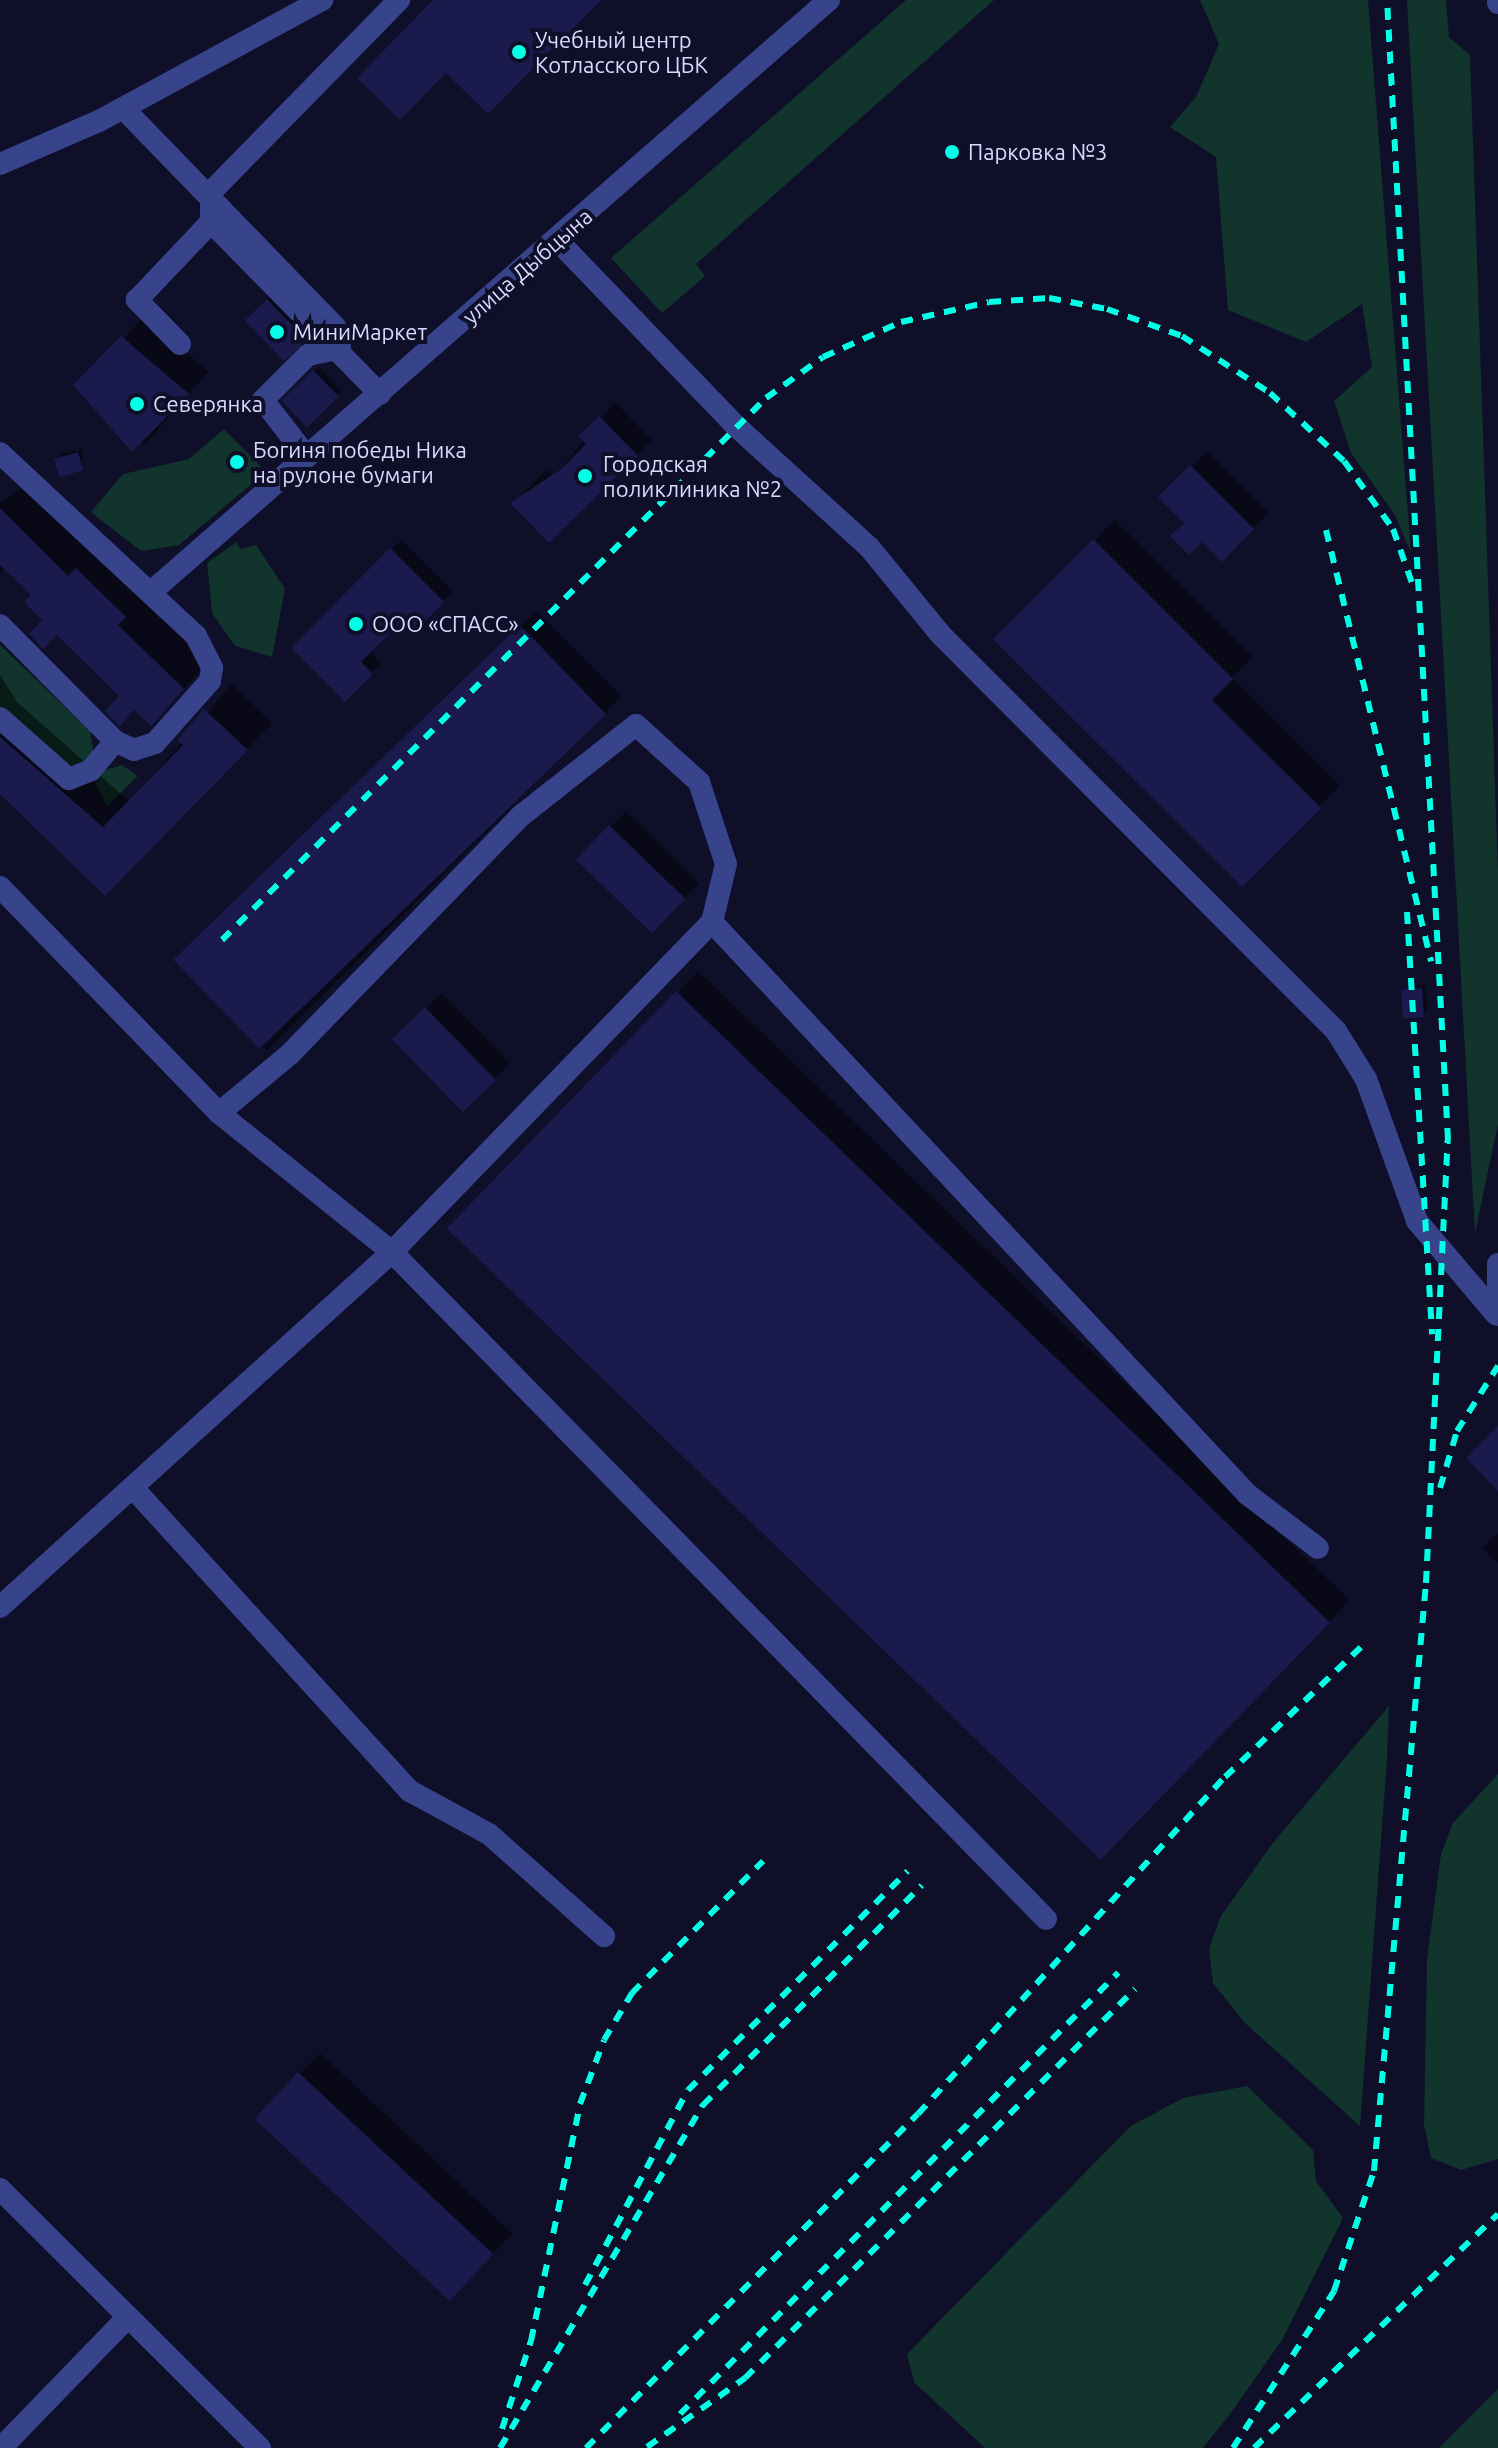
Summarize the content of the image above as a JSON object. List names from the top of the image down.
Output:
{
  "streets": {
    "street": ["улица Дыбцына"]
  },
  "places": [
    "Учебный центр Котласского ЦБК",
    "Парковка №3",
    "MиниMаркет",
    "Северянка",
    "Богиня победы Ника на рулоне бумаги",
    "Городская поликлиника №2",
    "ООО «СПАСС»"
  ]
}
